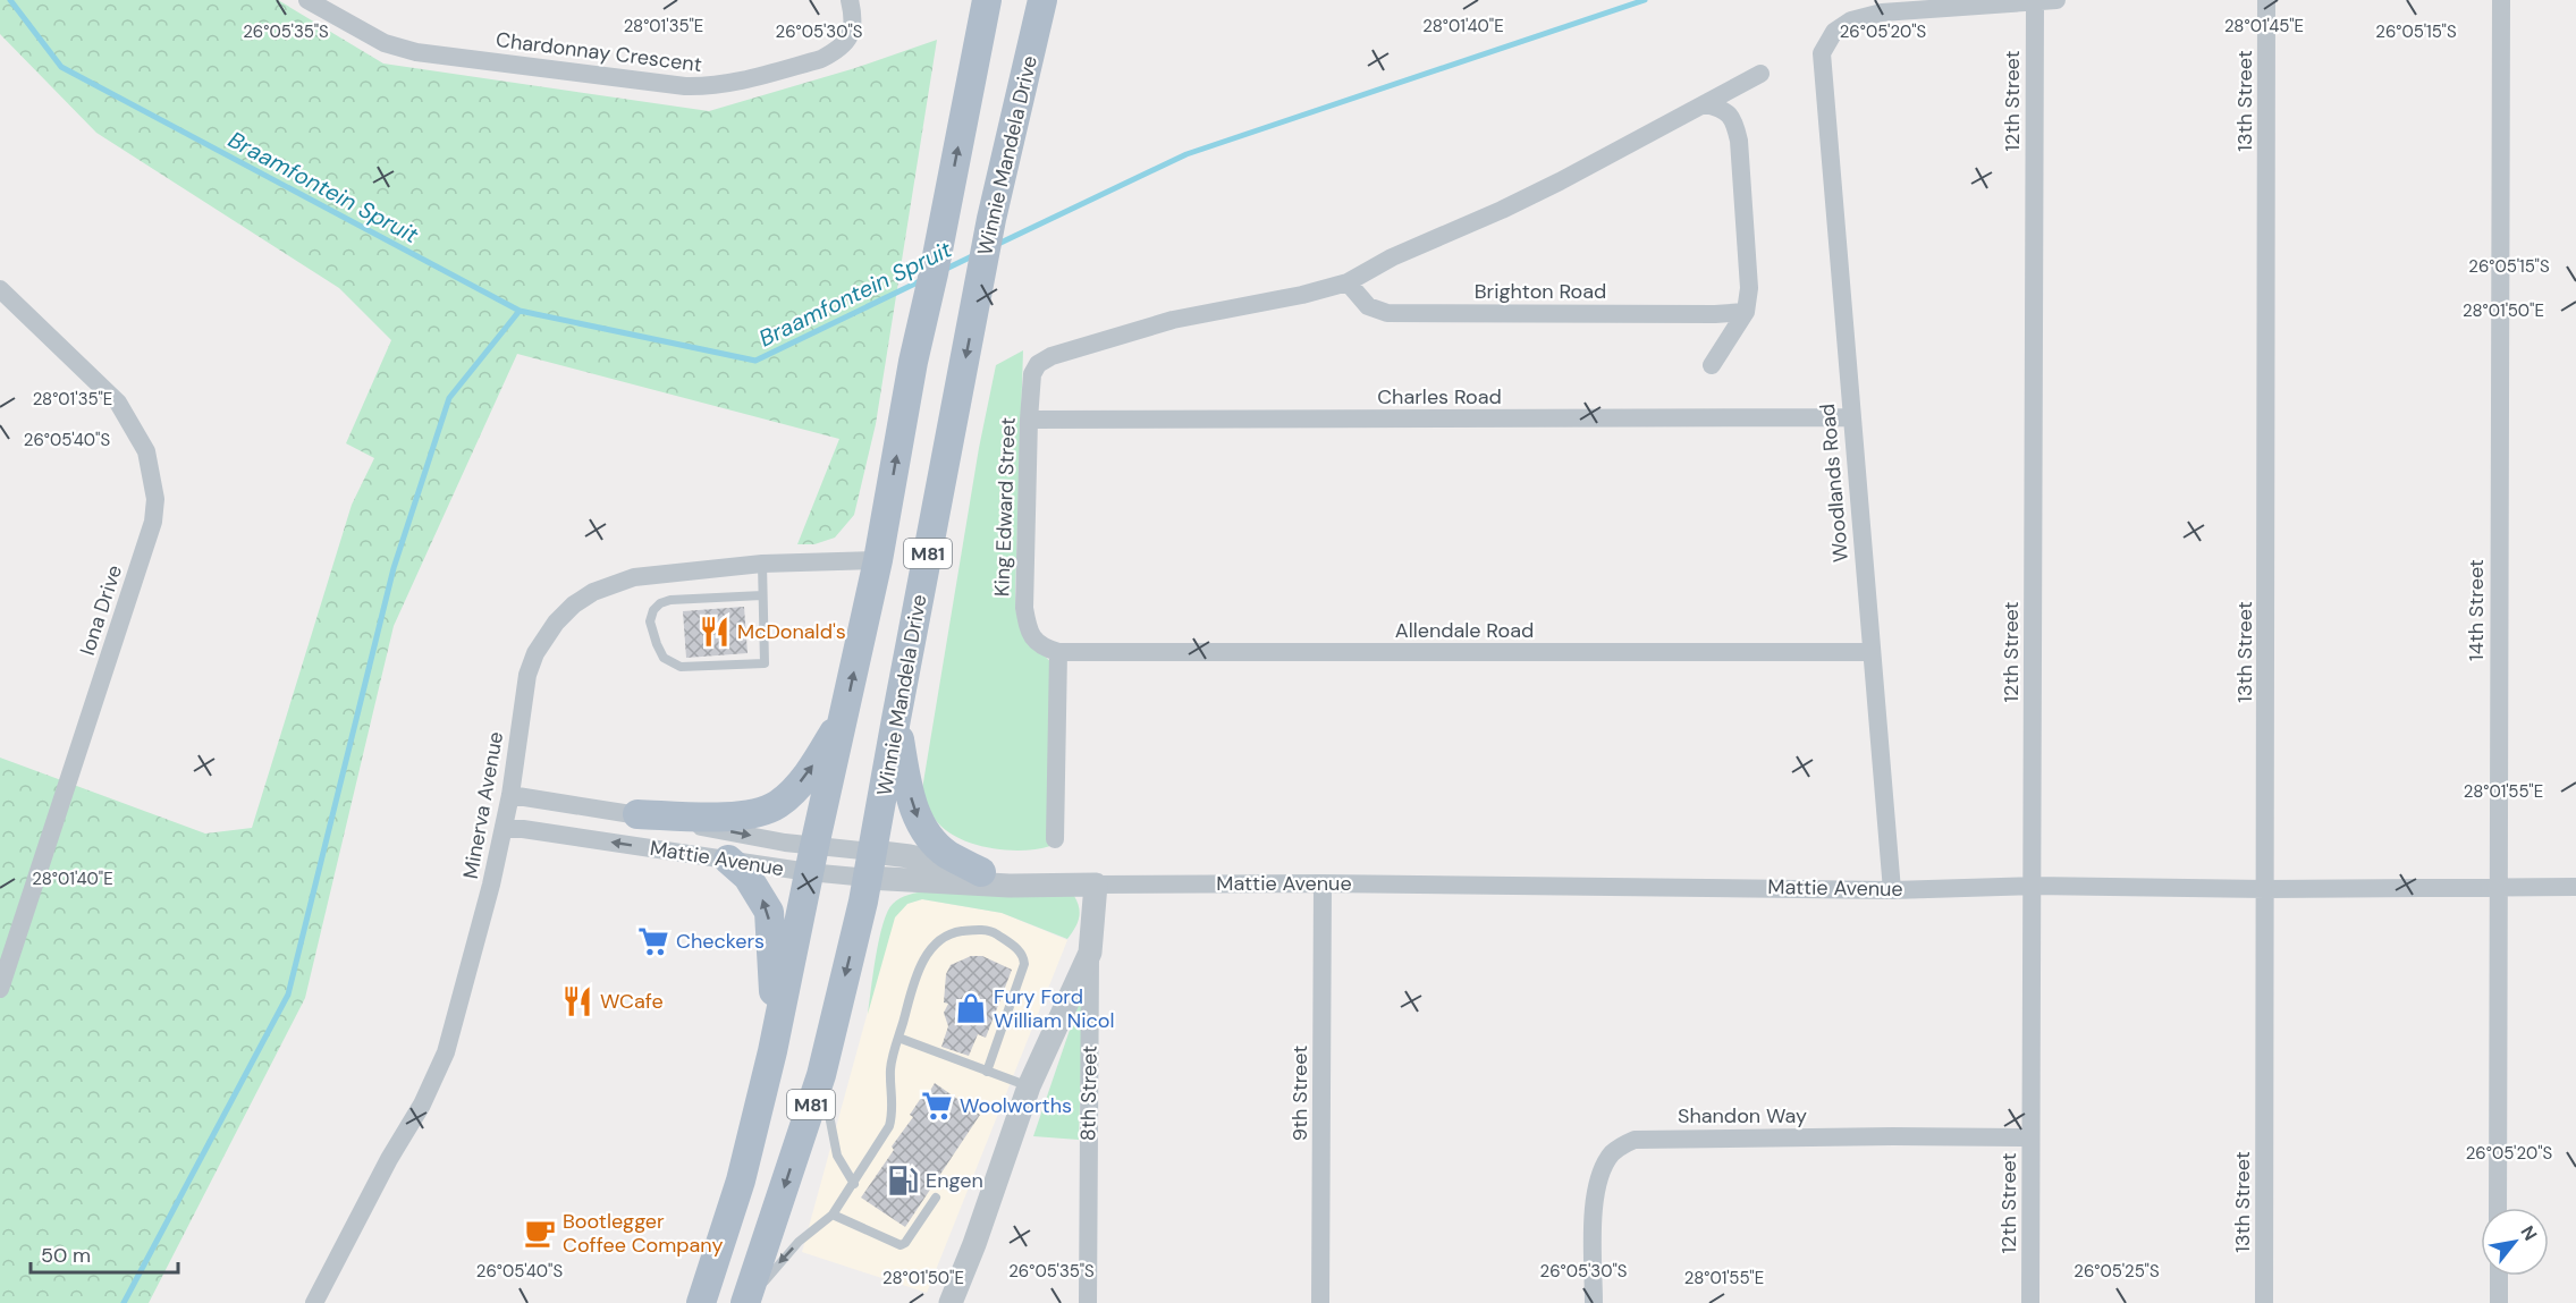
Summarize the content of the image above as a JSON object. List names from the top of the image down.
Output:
{
  "streets": {
    "main road": ["Winnie Mandela Drive", "M81"],
    "street": [
      "Chardonnay Crescent",
      "12th Street",
      "13th Street",
      "Brighton Road",
      "Charles Road",
      "Woodlands Road",
      "King Edward Street",
      "Iona Drive",
      "14th Street",
      "Allendale Road",
      "Minerva Avenue",
      "Mattie Avenue",
      "8th Street",
      "9th Street",
      "Shandon Way"
    ]
  },
  "crossings": [
    ["12th Street", "Woodlands Road"],
    ["12th Street", "Mattie Avenue"],
    ["12th Street", "Shandon Way"],
    ["13th Street", "Mattie Avenue"],
    ["Winnie Mandela Drive", "Mattie Avenue"],
    ["Brighton Road", "King Edward Street"],
    ["Charles Road", "Woodlands Road"],
    ["Charles Road", "King Edward Street"],
    ["Woodlands Road", "Allendale Road"],
    ["Woodlands Road", "Mattie Avenue"],
    ["King Edward Street", "Allendale Road"],
    ["M81", "Minerva Avenue"],
    ["M81", "Mattie Avenue"],
    ["14th Street", "Mattie Avenue"],
    ["Minerva Avenue", "Mattie Avenue"],
    ["Mattie Avenue", "8th Street"],
    ["Mattie Avenue", "9th Street"]
  ],
  "water": ["Braamfontein Spruit"],
  "places": {
    "restaurant": ["McDonald's", "WCafe"],
    "supermarket": ["Checkers", "Woolworths"],
    "shop": ["Fury Ford William Nicol"],
    "fuel station": ["Engen"],
    "cafe": ["Bootlegger Coffee Company"]
  },
  "scale_bar": "50 m",
  "north": "top right",
  "coordinates": [
    "28°01'35\"E",
    "28°01'40\"E",
    "28°01'45\"E",
    "26°05'35\"S",
    "26°05'30\"S",
    "26°05'20\"S",
    "26°05'15\"S",
    "28°01'50\"E",
    "26°05'40\"S",
    "28°01'55\"E",
    "26°05'25\"S"
  ]
}
